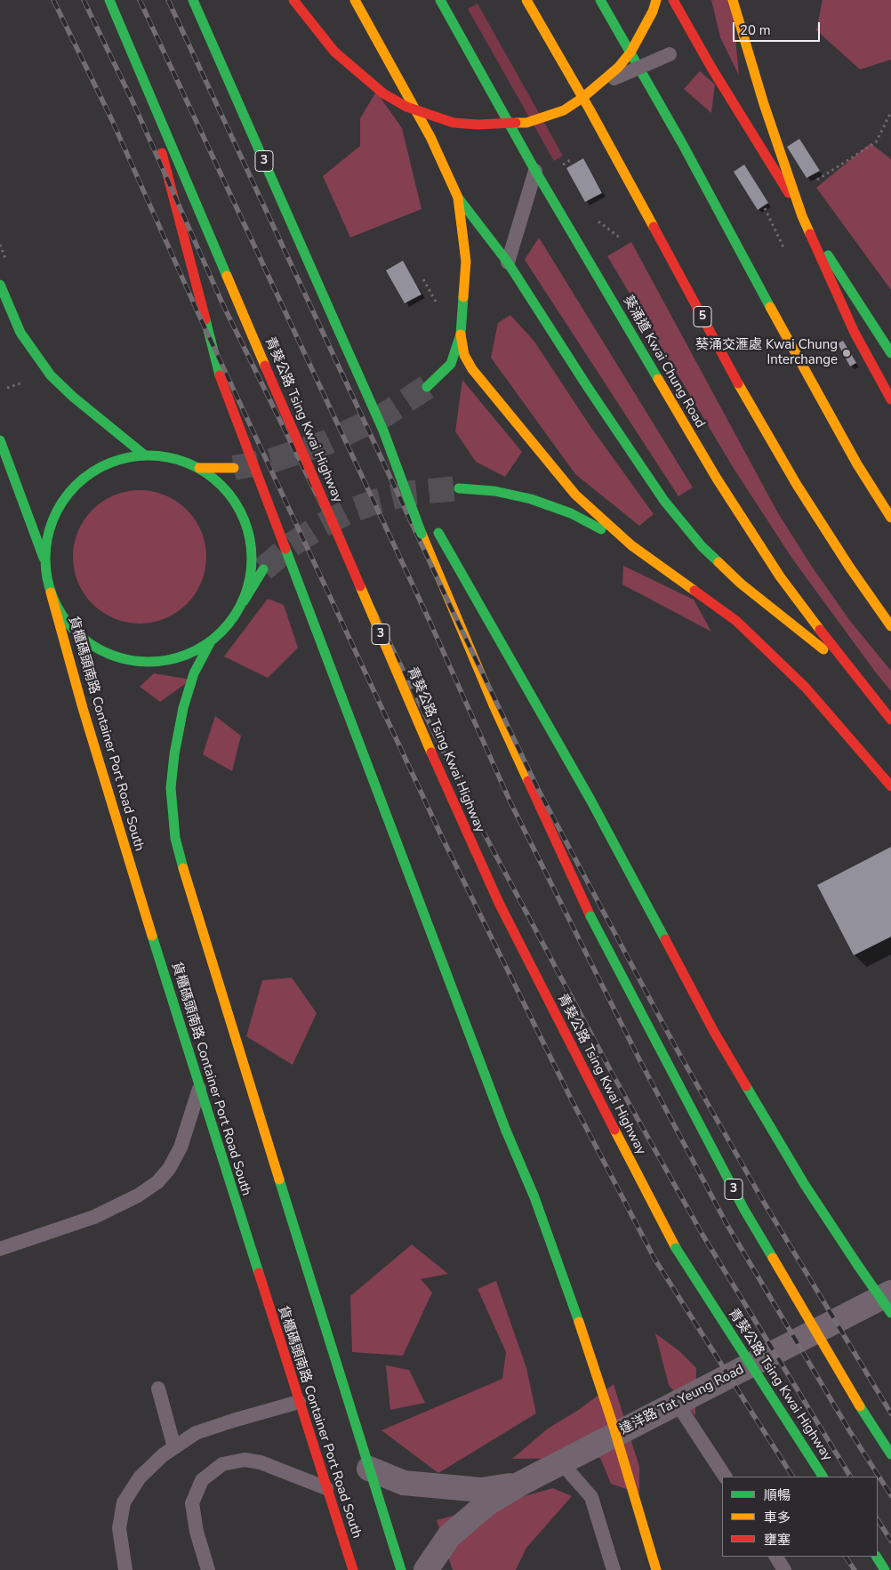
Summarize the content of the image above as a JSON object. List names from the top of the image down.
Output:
{
  "streets": {
    "main road": [
      "3",
      "5",
      "葵涌道 Kwai Chung Road",
      "青葵公路 Tsing Kwai Highway",
      "貨櫃碼頭南路 Container Port Road South"
    ],
    "street": ["達洋路 Tat Yeung Road"]
  },
  "places": ["葵涌交滙處 Kwai Chung Interchange"],
  "legend": ["順暢", "車多", "壅塞"],
  "scale_bar": "20 m"
}
